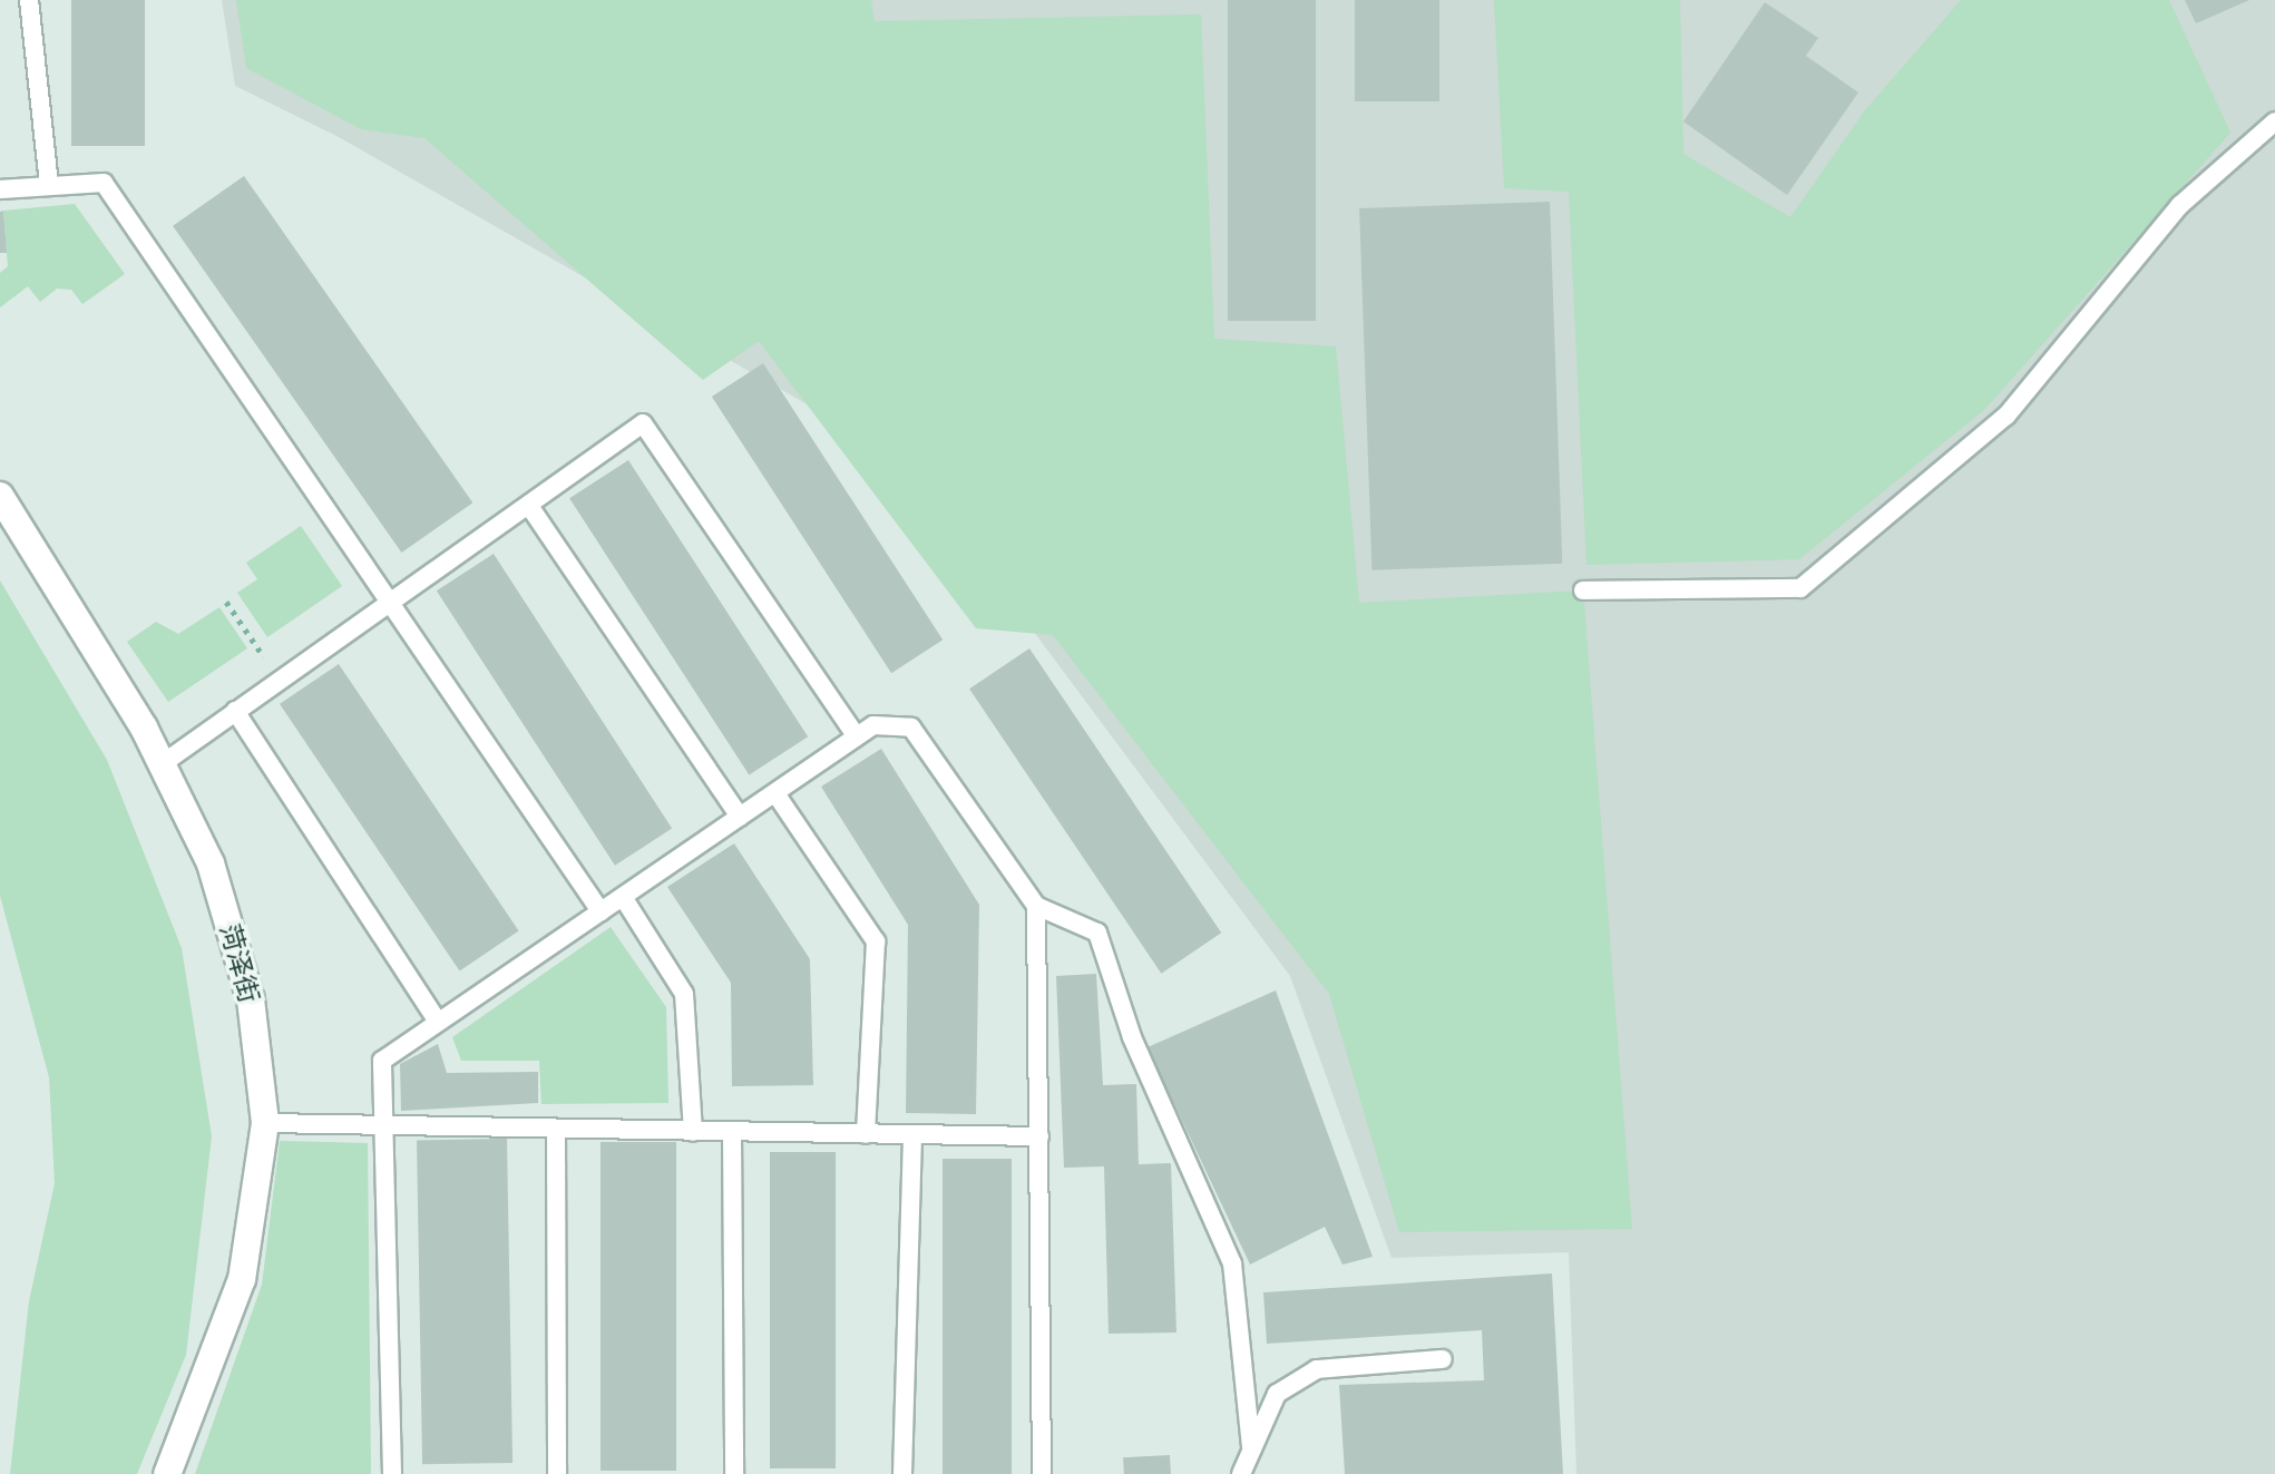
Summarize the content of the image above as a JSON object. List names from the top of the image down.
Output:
{
  "streets": {
    "street": ["菏泽街"]
  }
}
